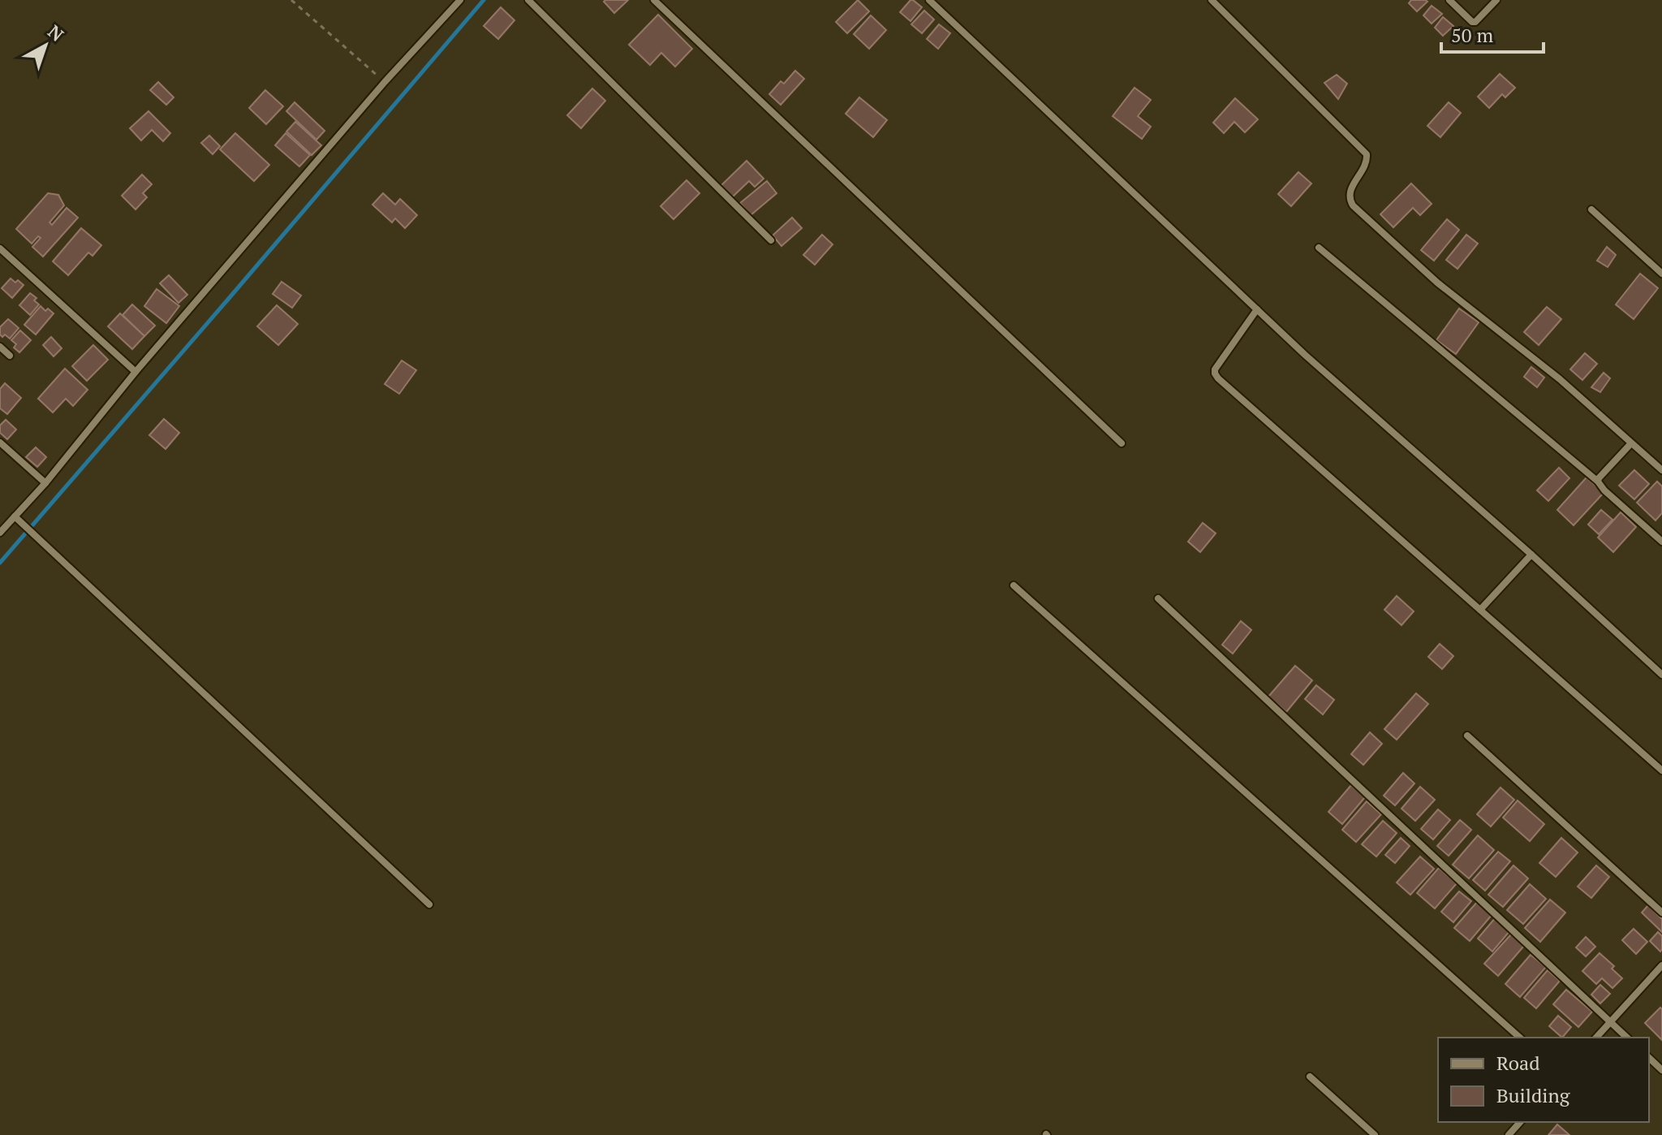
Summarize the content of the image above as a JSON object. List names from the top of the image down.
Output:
{
  "legend": ["Road", "Building"],
  "scale_bar": "50 m",
  "north": "top right"
}
